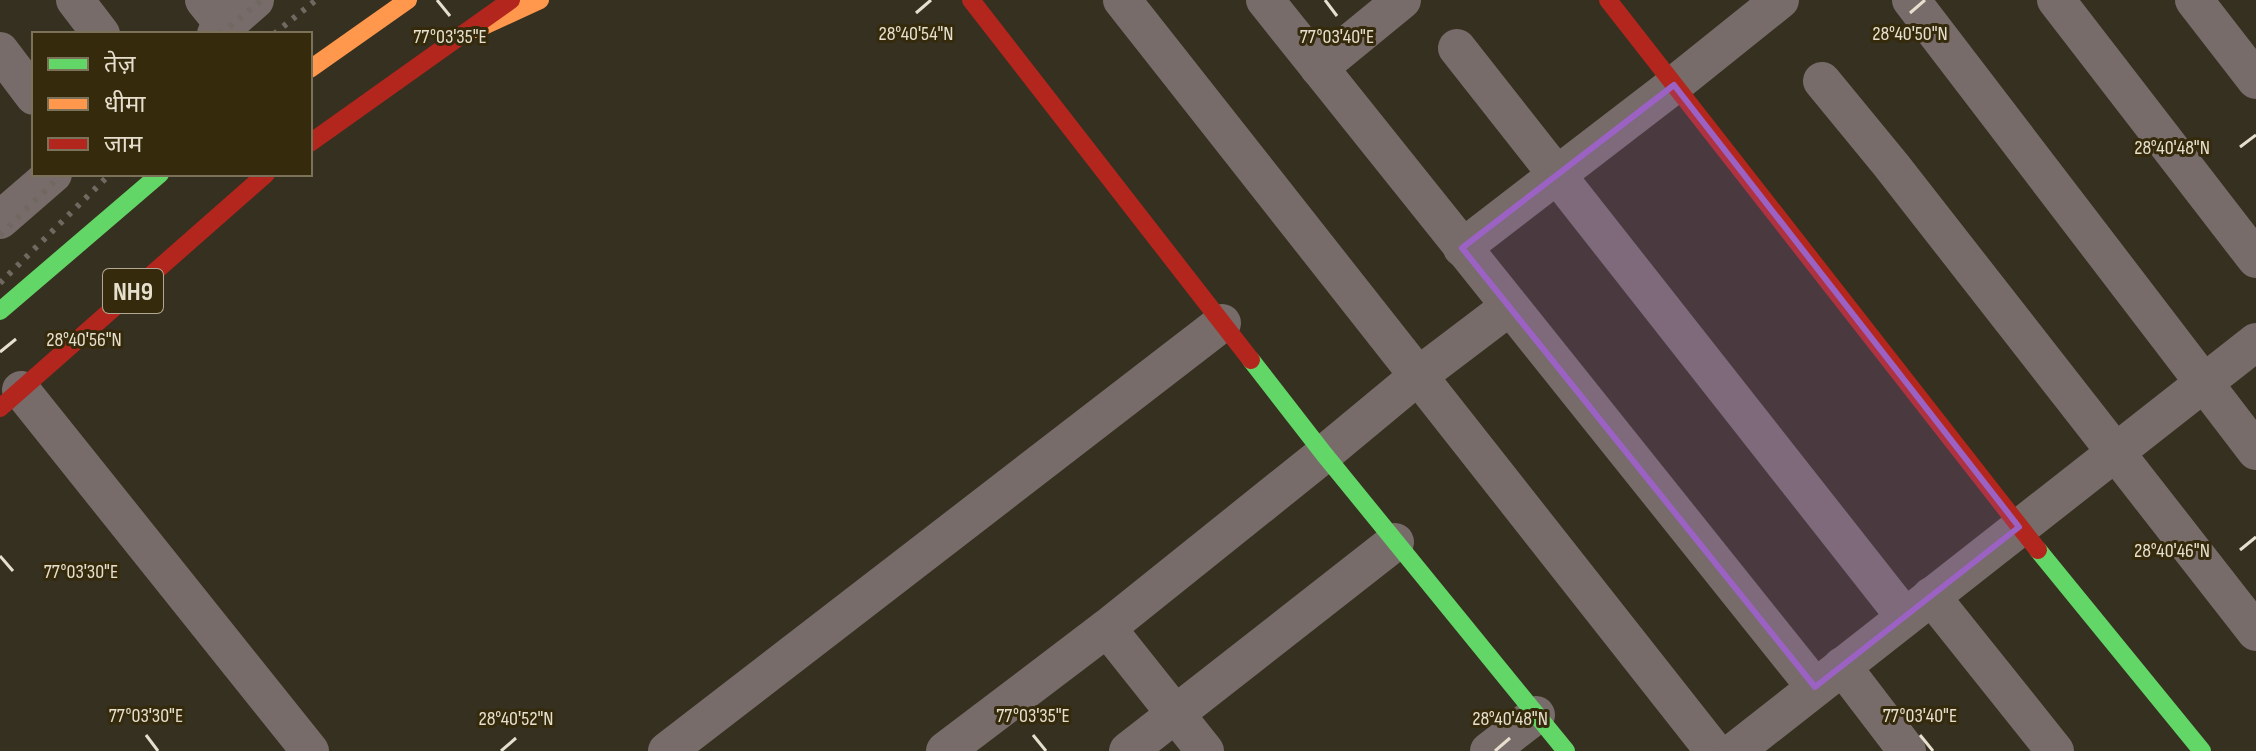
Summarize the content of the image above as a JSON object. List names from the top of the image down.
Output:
{
  "streets": {
    "main road": ["NH9"]
  },
  "legend": ["तेज़", "धीमा", "जाम"],
  "coordinates": [
    "28°40'54\"N",
    "28°40'50\"N",
    "77°03'35\"E",
    "77°03'40\"E",
    "28°40'48\"N",
    "28°40'56\"N",
    "28°40'46\"N",
    "77°03'30\"E",
    "28°40'52\"N"
  ]
}
